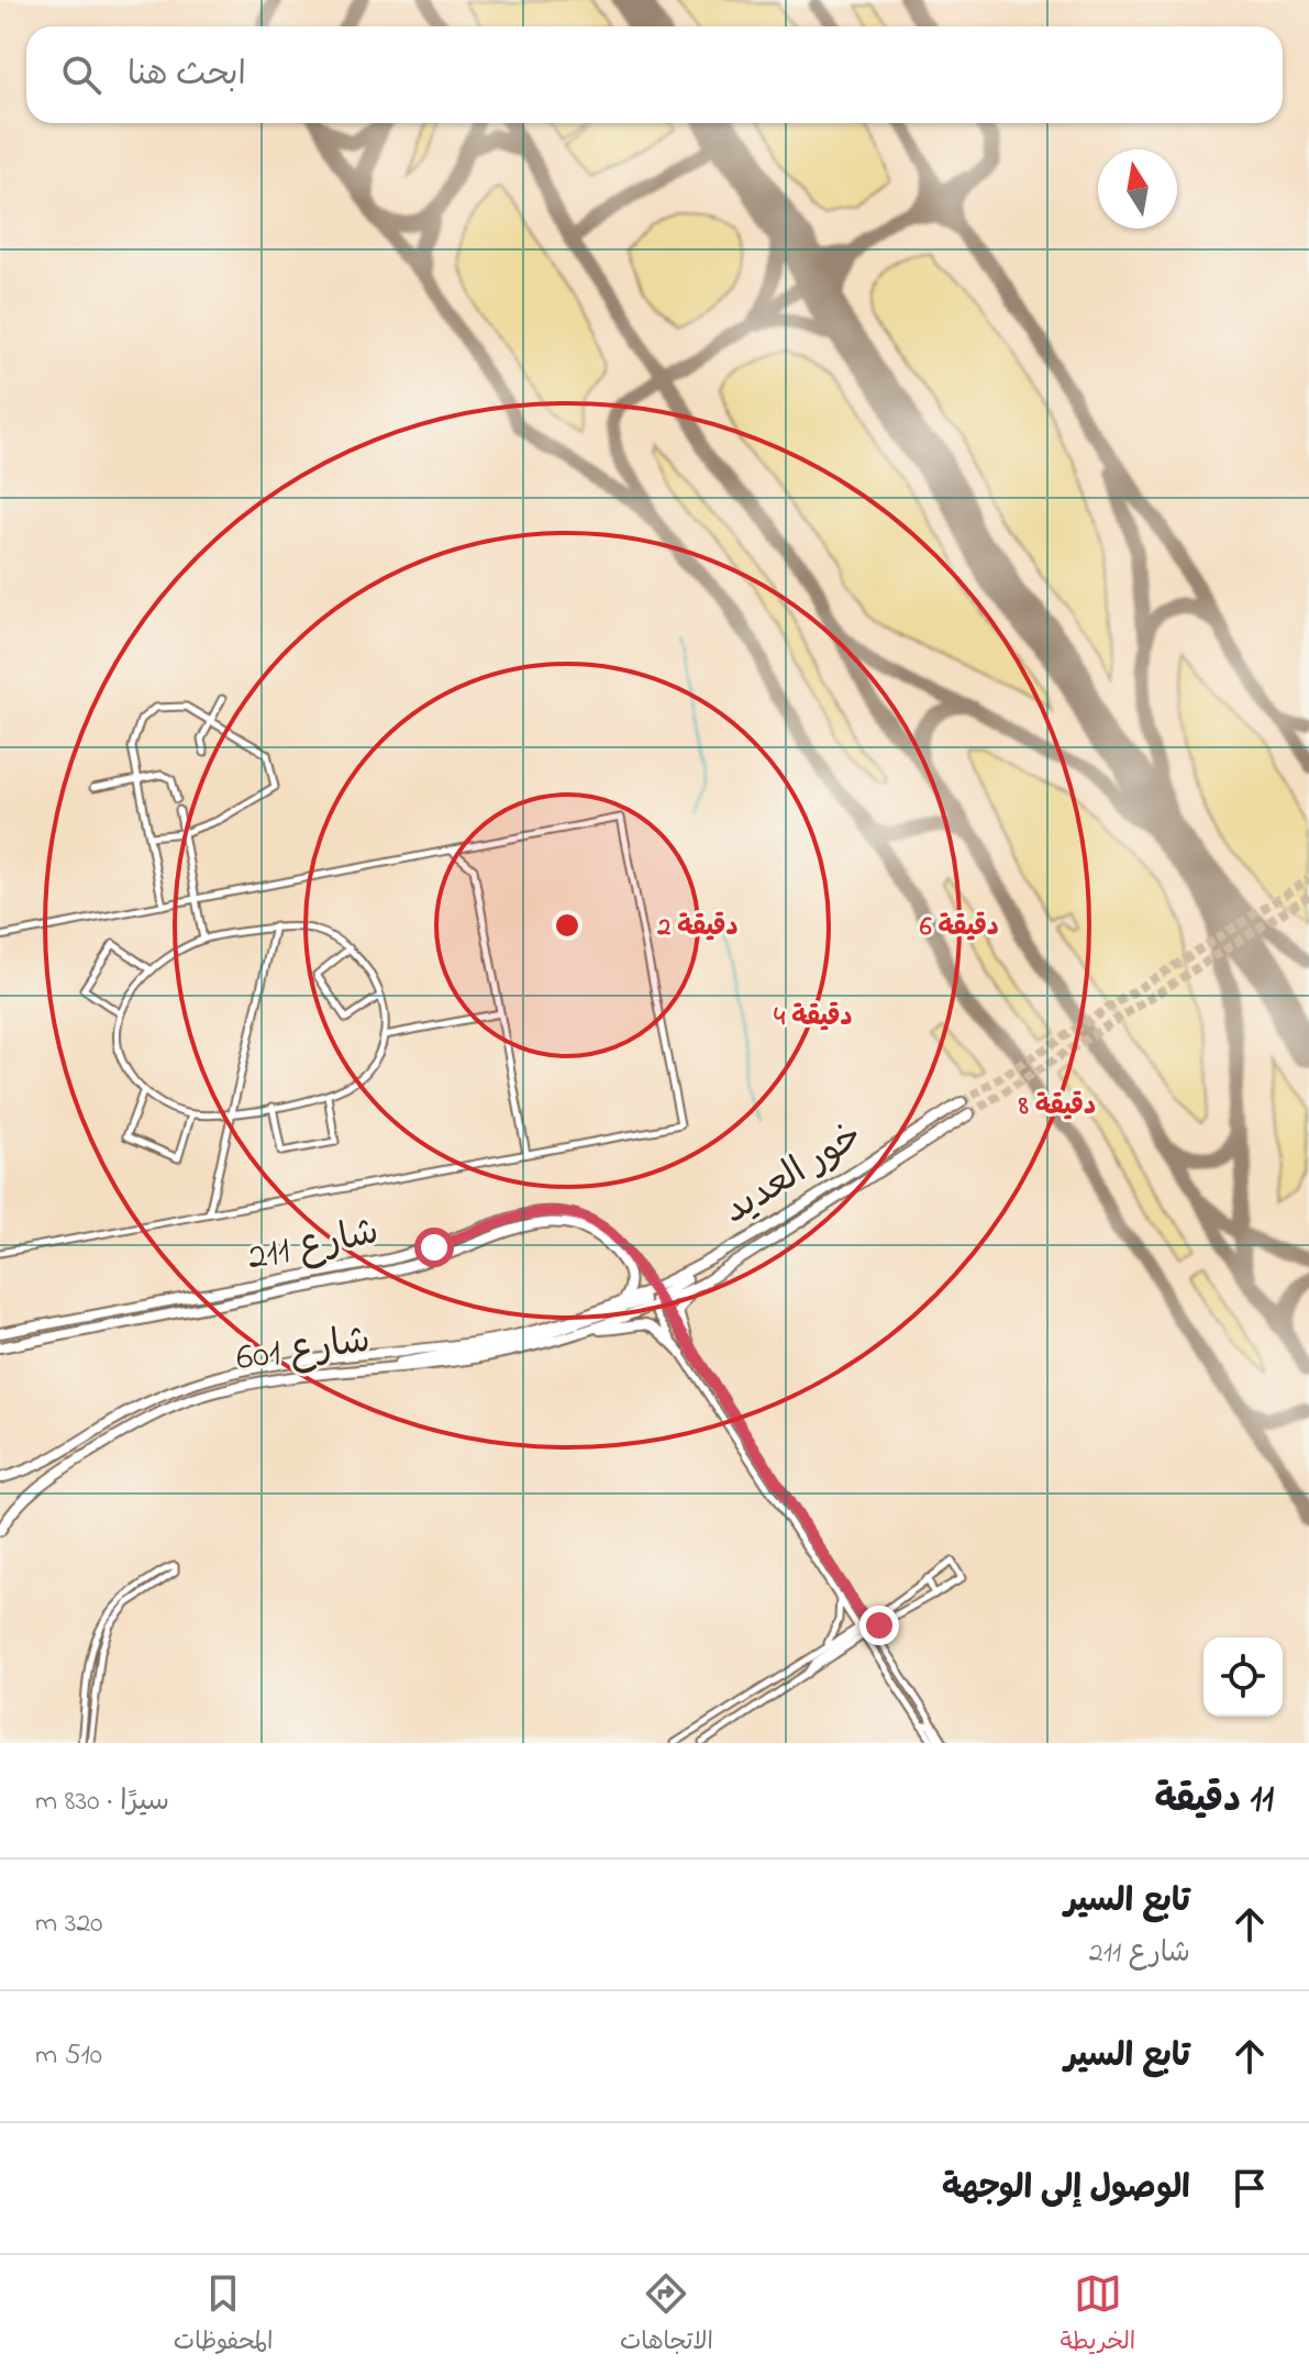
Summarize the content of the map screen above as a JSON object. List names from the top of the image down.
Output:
{
  "streets": {
    "main road": ["خور العديد", "شارع 211", "شارع 601"]
  },
  "crossings": [
    ["خور العديد", "شارع 211"],
    ["خور العديد", "شارع 601"],
    ["شارع 211", "شارع 601"]
  ],
  "north": "top",
  "page": {
    "search": "ابحث هنا",
    "heading": ["11 دقيقة", "سيرًا · 830 m"],
    "list": [
      ["تابع السير", "شارع 211", "320 m"],
      ["تابع السير", "510 m"],
      "الوصول إلى الوجهة"
    ],
    "nav": ["الخريطة", "الاتجاهات", "المحفوظات"]
  },
  "rings": [
    "2 دقيقة",
    "6 دقيقة",
    "4 دقيقة",
    "8 دقيقة"
  ]
}
